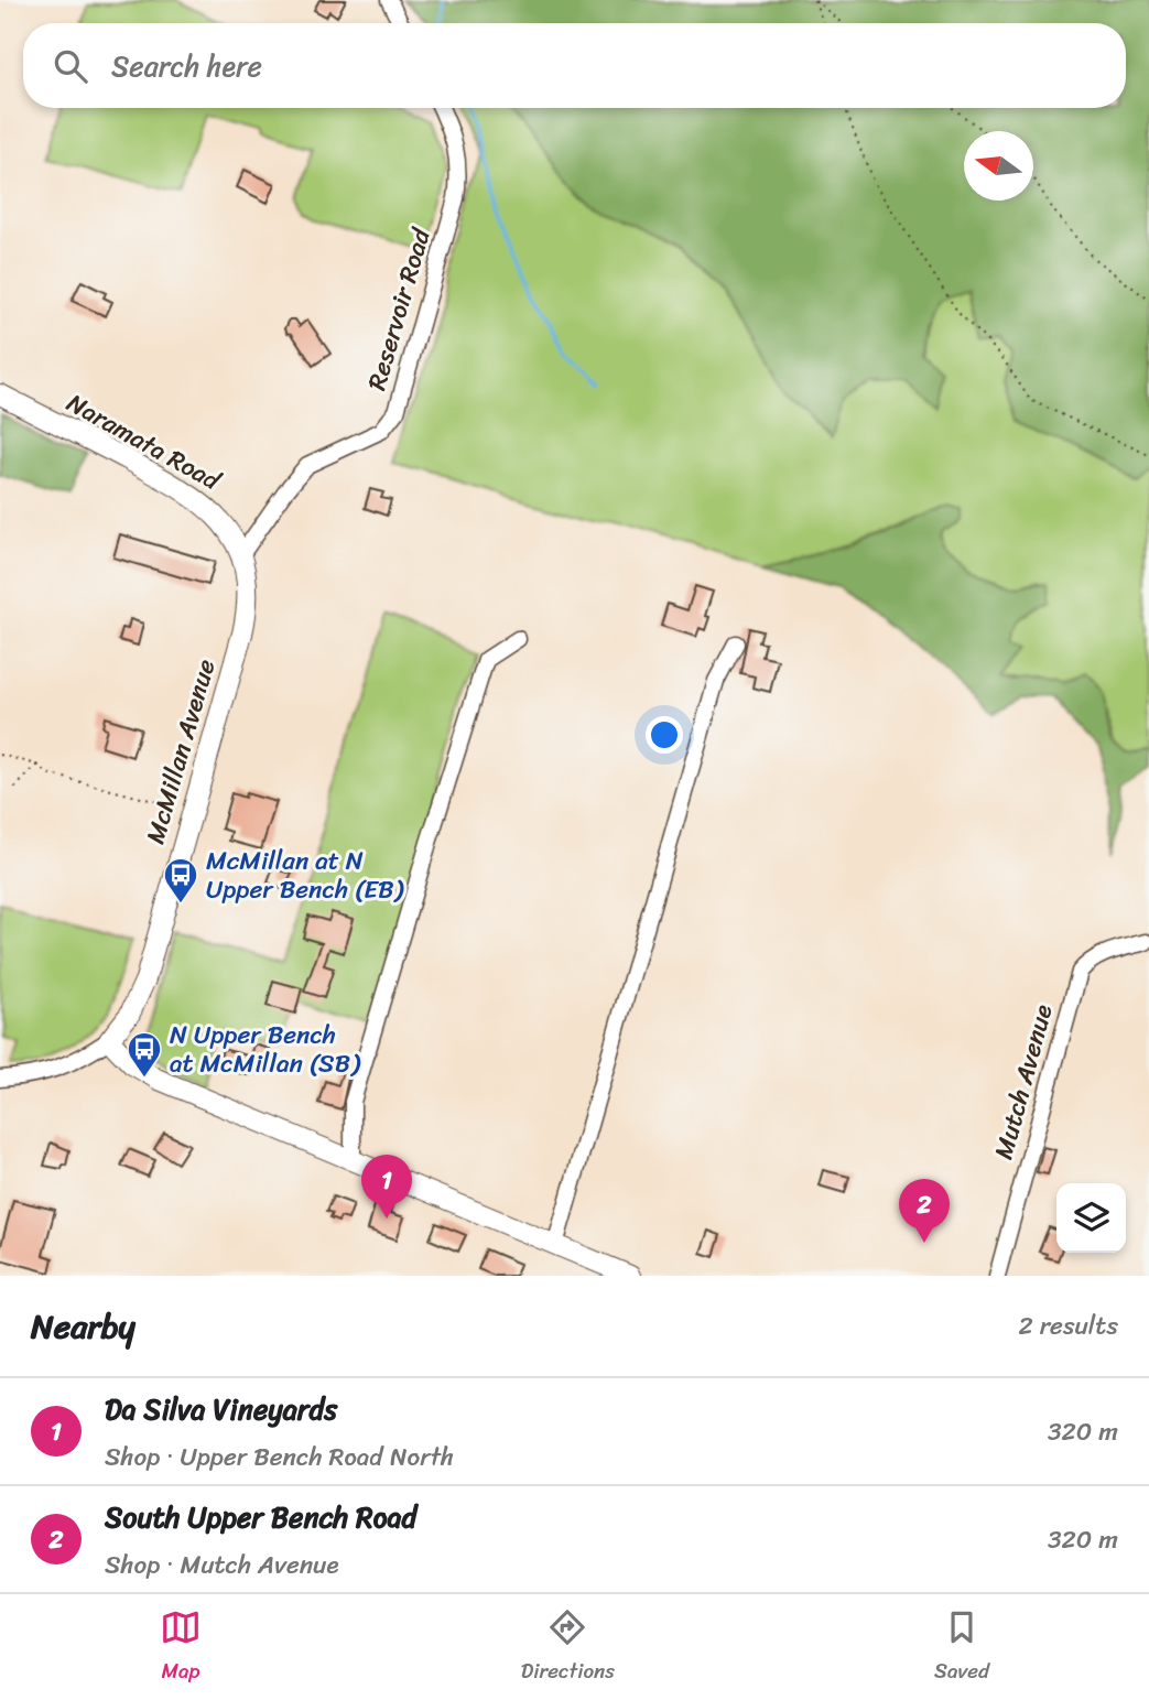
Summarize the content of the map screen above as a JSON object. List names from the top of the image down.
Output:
{
  "streets": {
    "main road": ["Naramata Road", "McMillan Avenue"],
    "street": ["Reservoir Road", "Mutch Avenue"]
  },
  "crossings": [
    ["Reservoir Road", "Naramata Road"],
    ["Reservoir Road", "McMillan Avenue"],
    ["Naramata Road", "McMillan Avenue"]
  ],
  "places": {
    "bus stop": ["McMillan at N Upper Bench (EB)", "N Upper Bench at McMillan (SB)"]
  },
  "north": "left",
  "page": {
    "search": "Search here",
    "pins": ["1", "2"],
    "heading": ["Nearby", "2 results"],
    "list": [
      {
        "mark": "1",
        "name": "Da Silva Vineyards",
        "note": "Shop · Upper Bench Road North",
        "value": "320 m"
      },
      {
        "mark": "2",
        "name": "South Upper Bench Road",
        "note": "Shop · Mutch Avenue",
        "value": "320 m"
      }
    ],
    "nav": ["Map", "Directions", "Saved"]
  }
}
